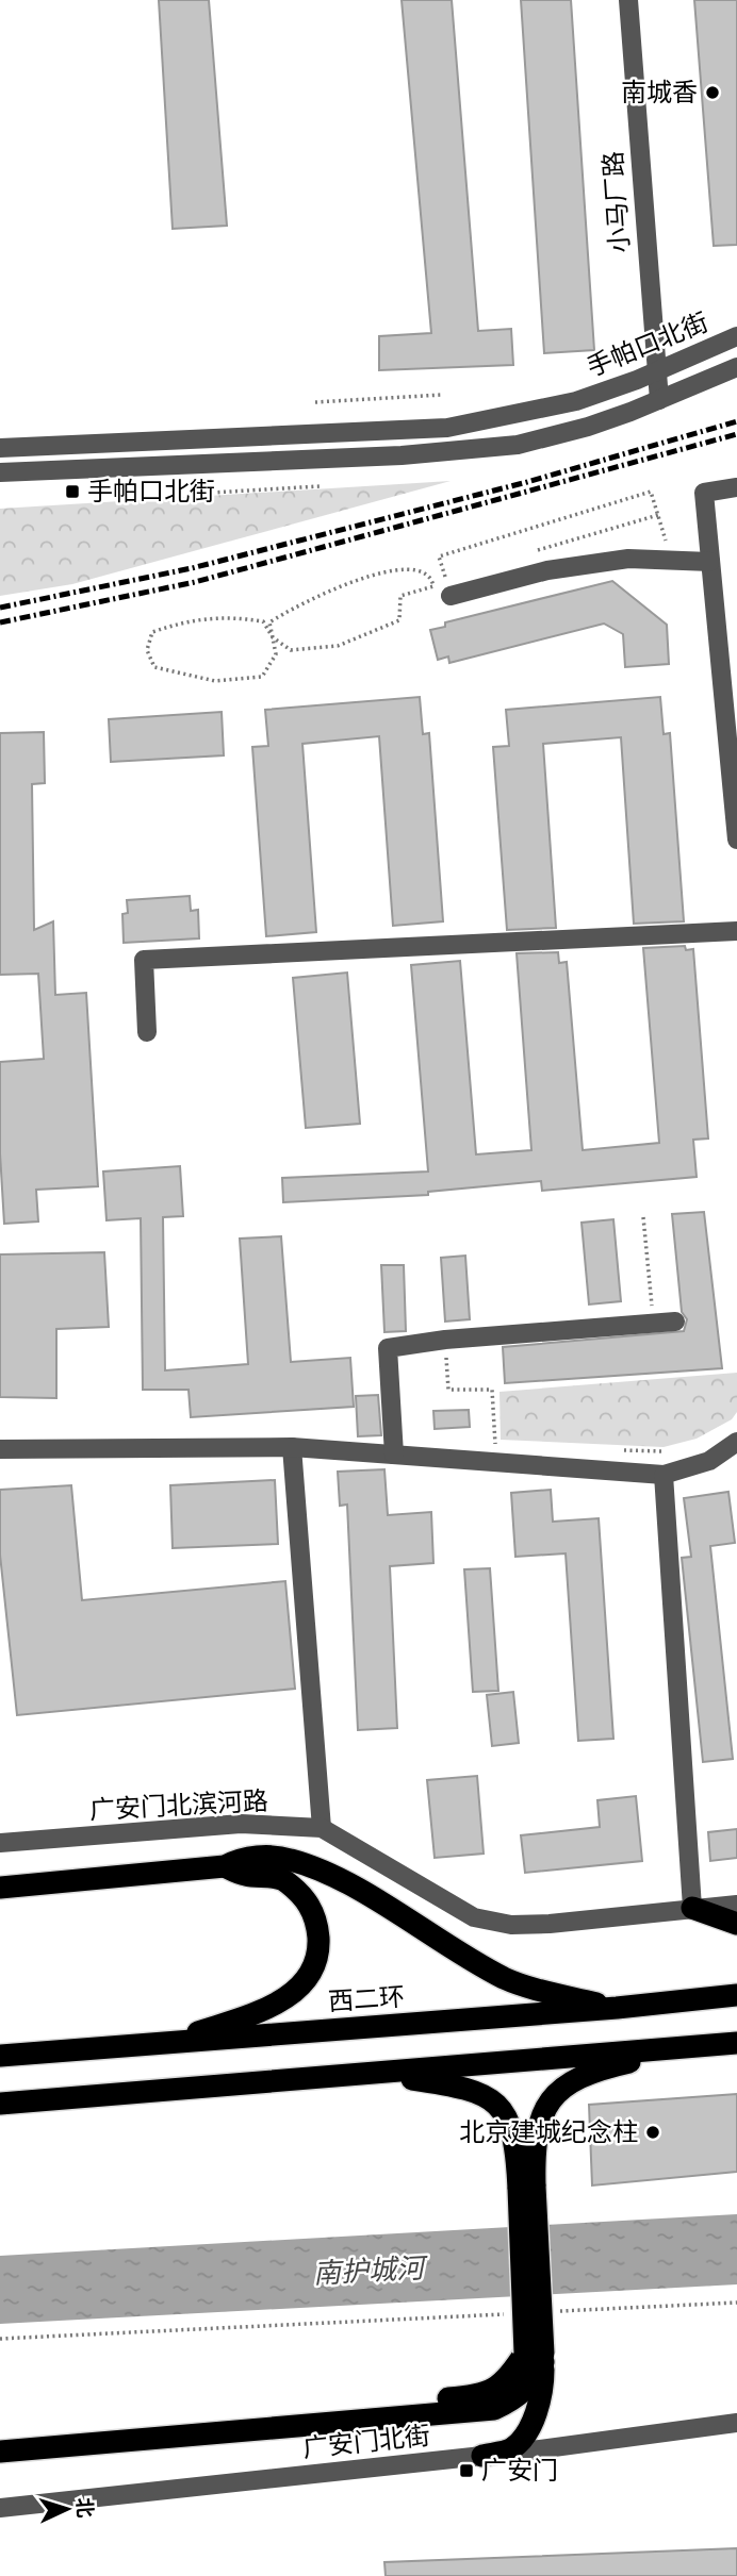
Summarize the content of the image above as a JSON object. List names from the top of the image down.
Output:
{
  "streets": {
    "highway": ["西二环"],
    "street": [
      "小马厂路",
      "手帕口北街",
      "广安门北滨河路",
      "广安门北街"
    ]
  },
  "crossings": [
    ["小马厂路", "手帕口北街"]
  ],
  "water": ["南护城河"],
  "places": {
    "other": ["南城香", "北京建城纪念柱"],
    "transit": ["手帕口北街", "广安门"]
  },
  "north": "right"
}
